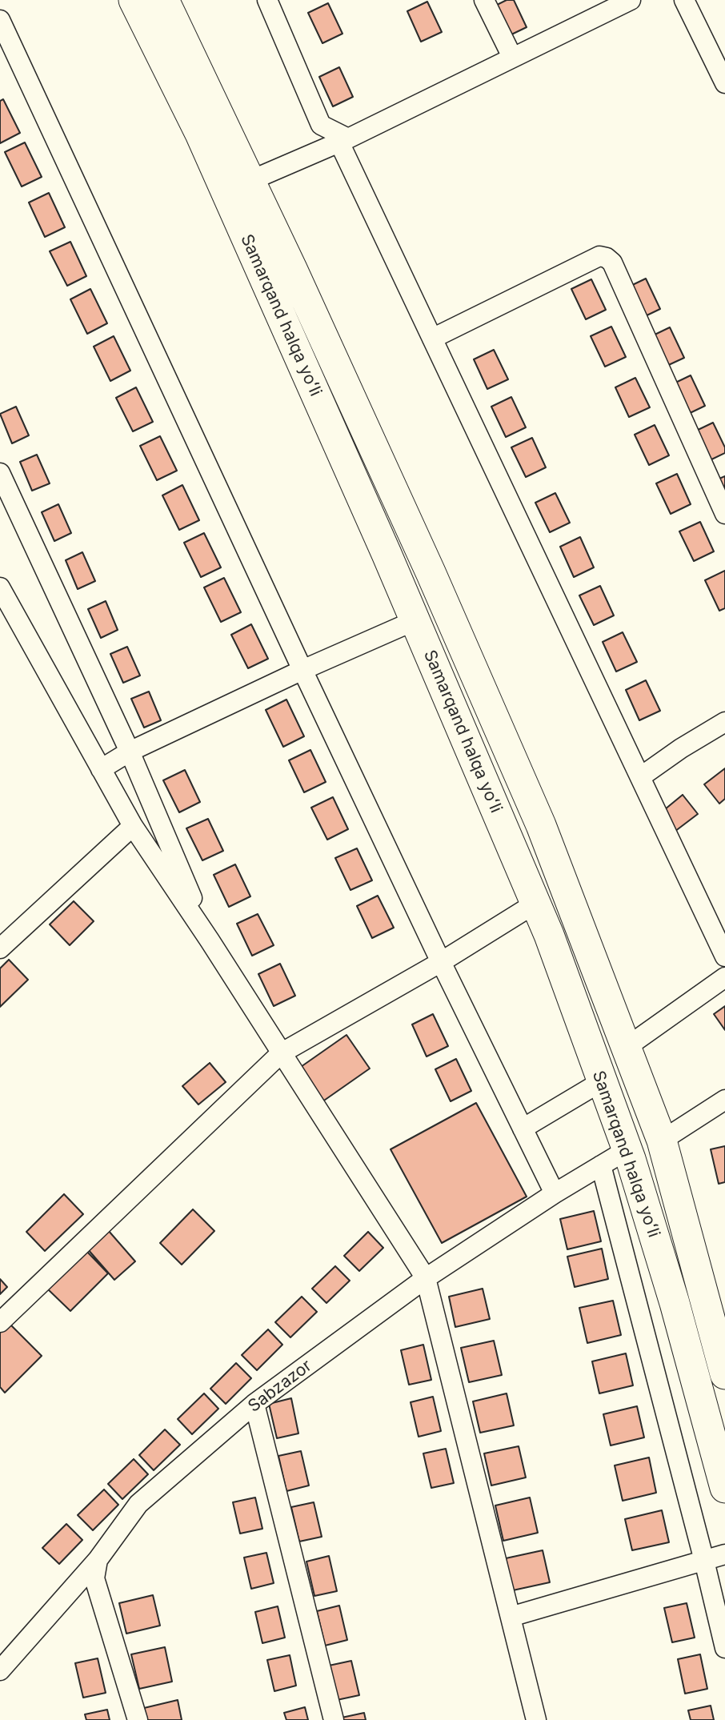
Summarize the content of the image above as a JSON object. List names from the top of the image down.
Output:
{
  "streets": {
    "highway": ["Samarqand halqa yoʻli"],
    "street": ["Sabzazor"]
  },
  "crossings": [
    ["Samarqand halqa yoʻli", "Sabzazor"]
  ]
}
